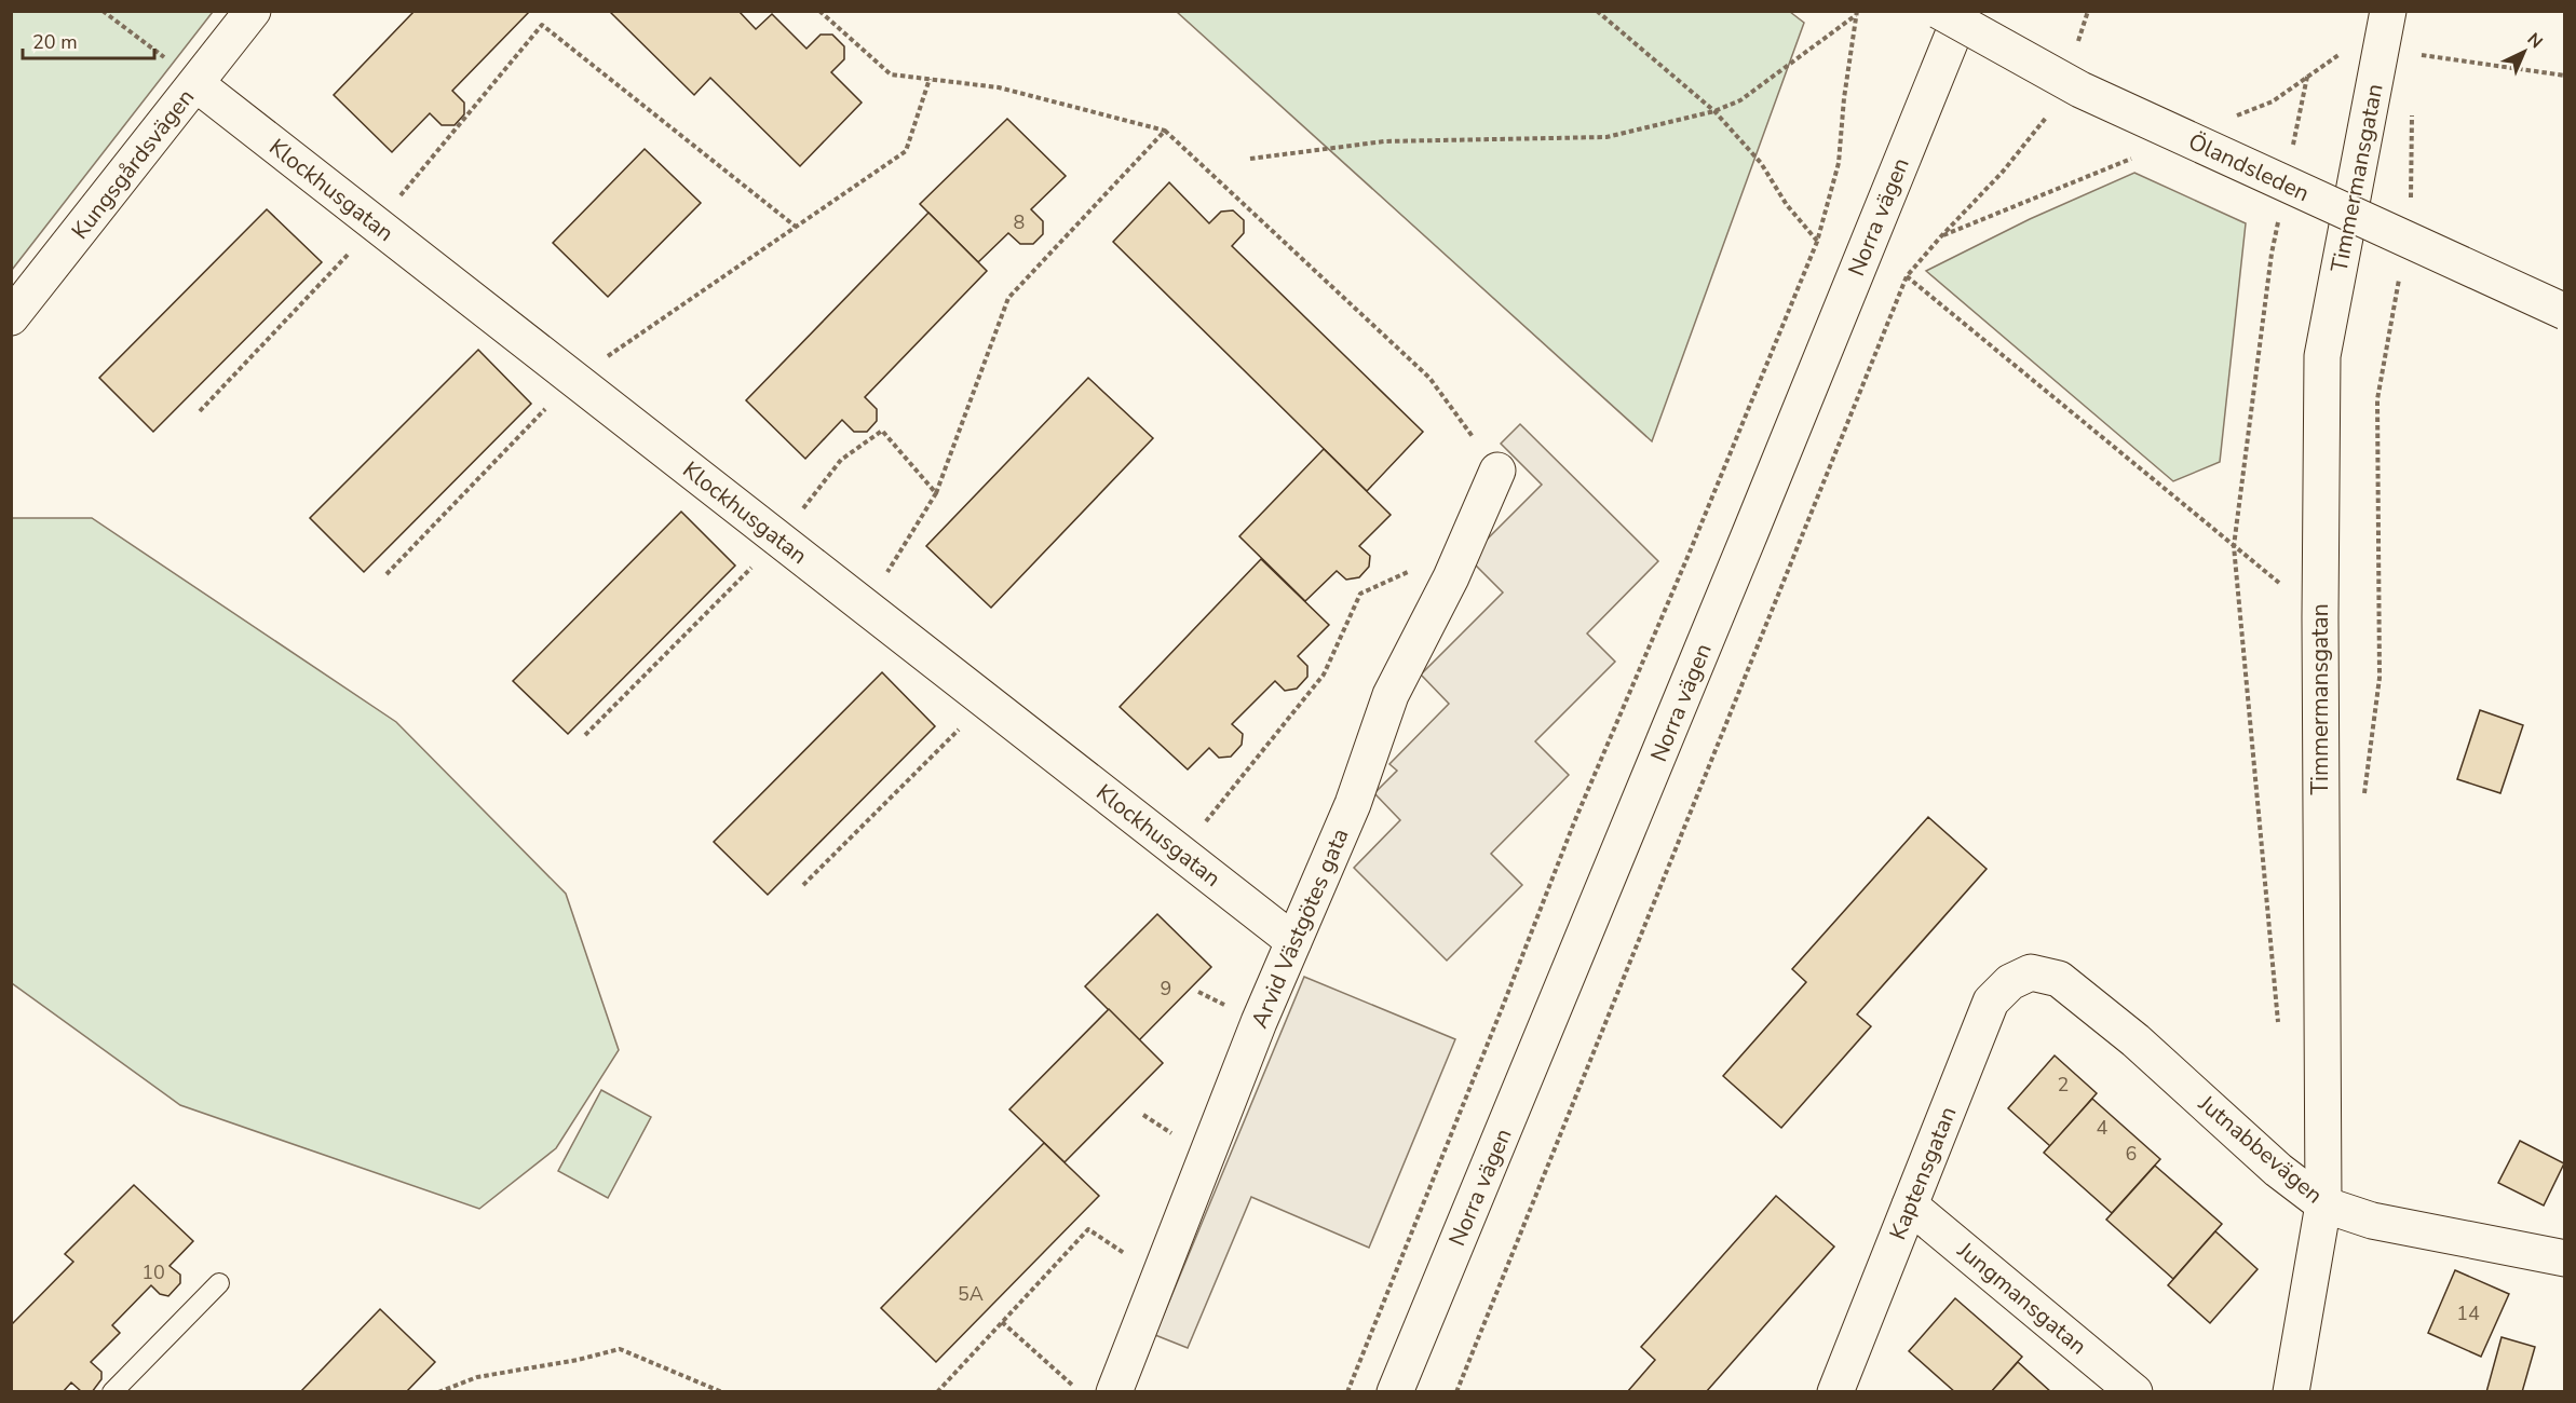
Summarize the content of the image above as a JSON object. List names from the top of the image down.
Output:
{
  "streets": {
    "street": [
      "Kungsgårdsvägen",
      "Ölandsleden",
      "Timmermansgatan",
      "Klockhusgatan",
      "Norra vägen",
      "Arvid Västgötes gata",
      "Jutnabbevägen",
      "Kaptensgatan",
      "Jungmansgatan"
    ]
  },
  "crossings": [
    ["Kungsgårdsvägen", "Klockhusgatan"],
    ["Timmermansgatan", "Jutnabbevägen"],
    ["Klockhusgatan", "Arvid Västgötes gata"],
    ["Jutnabbevägen", "Kaptensgatan"],
    ["Kaptensgatan", "Jungmansgatan"]
  ],
  "house_numbers": [
    "8",
    "9",
    "2",
    "4",
    "6",
    "10",
    "5A",
    "14"
  ],
  "scale_bar": "20 m",
  "north": "top right"
}
